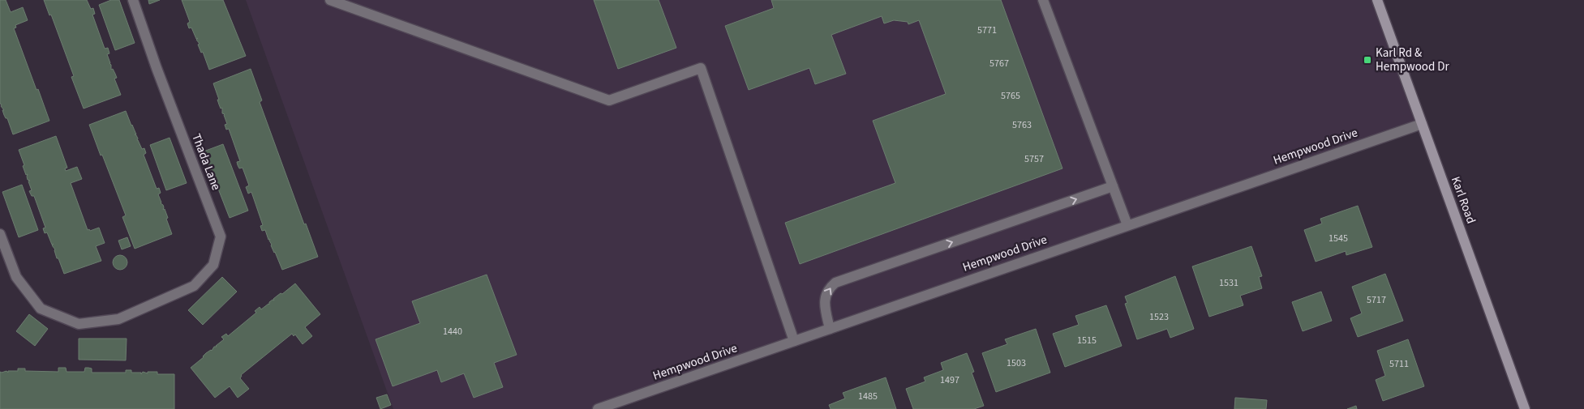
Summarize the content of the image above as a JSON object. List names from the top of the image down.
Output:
{
  "streets": {
    "main road": ["Karl Road"],
    "street": ["Hempwood Drive", "Thada Lane"]
  },
  "crossings": [
    ["Hempwood Drive", "Karl Road"]
  ],
  "places": {
    "transit": ["Karl Rd & Hempwood Dr"]
  },
  "house_numbers": [
    "5771",
    "5767",
    "5765",
    "5763",
    "5757",
    "1545",
    "1531",
    "5717",
    "1523",
    "1440",
    "1515",
    "1503",
    "5711",
    "1497",
    "1485"
  ]
}
